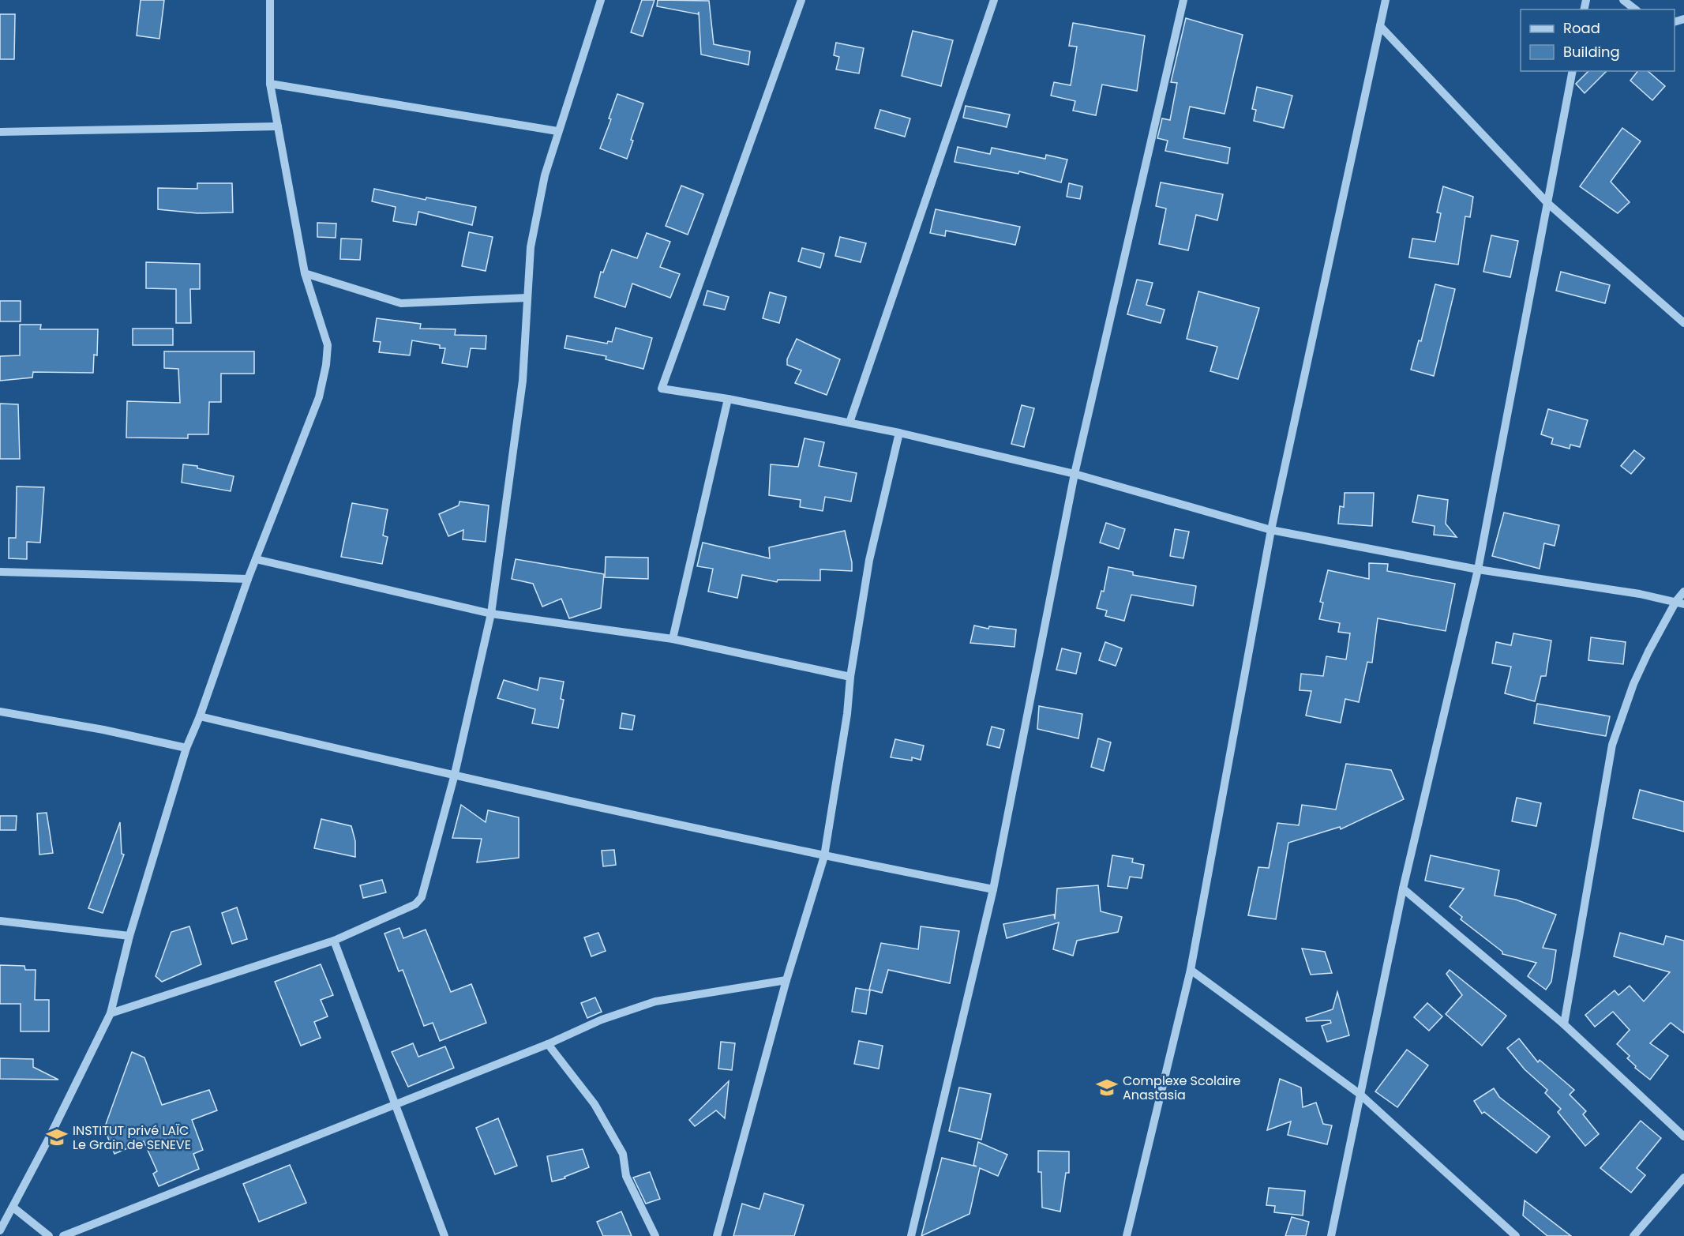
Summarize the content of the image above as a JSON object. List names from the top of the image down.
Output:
{
  "places": {
    "school or university": ["Complexe Scolaire Anastasia", "INSTITUT privé LAÏC Le Grain de SENEVE"]
  },
  "legend": ["Road", "Building"]
}
